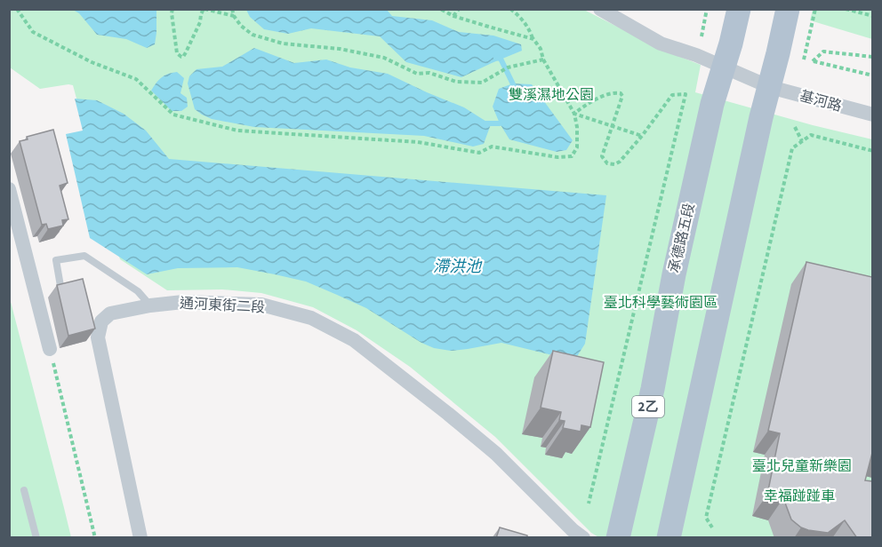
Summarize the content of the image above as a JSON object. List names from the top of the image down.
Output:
{
  "streets": {
    "main road": ["承德路五段", "2乙"],
    "street": ["基河路", "通河東街二段"]
  },
  "crossings": [
    ["基河路", "承德路五段"]
  ],
  "water": ["滯洪池"],
  "parks": [
    "雙溪濕地公園",
    "臺北科學藝術園區",
    "臺北兒童新樂園",
    "幸福踫踫車"
  ]
}
